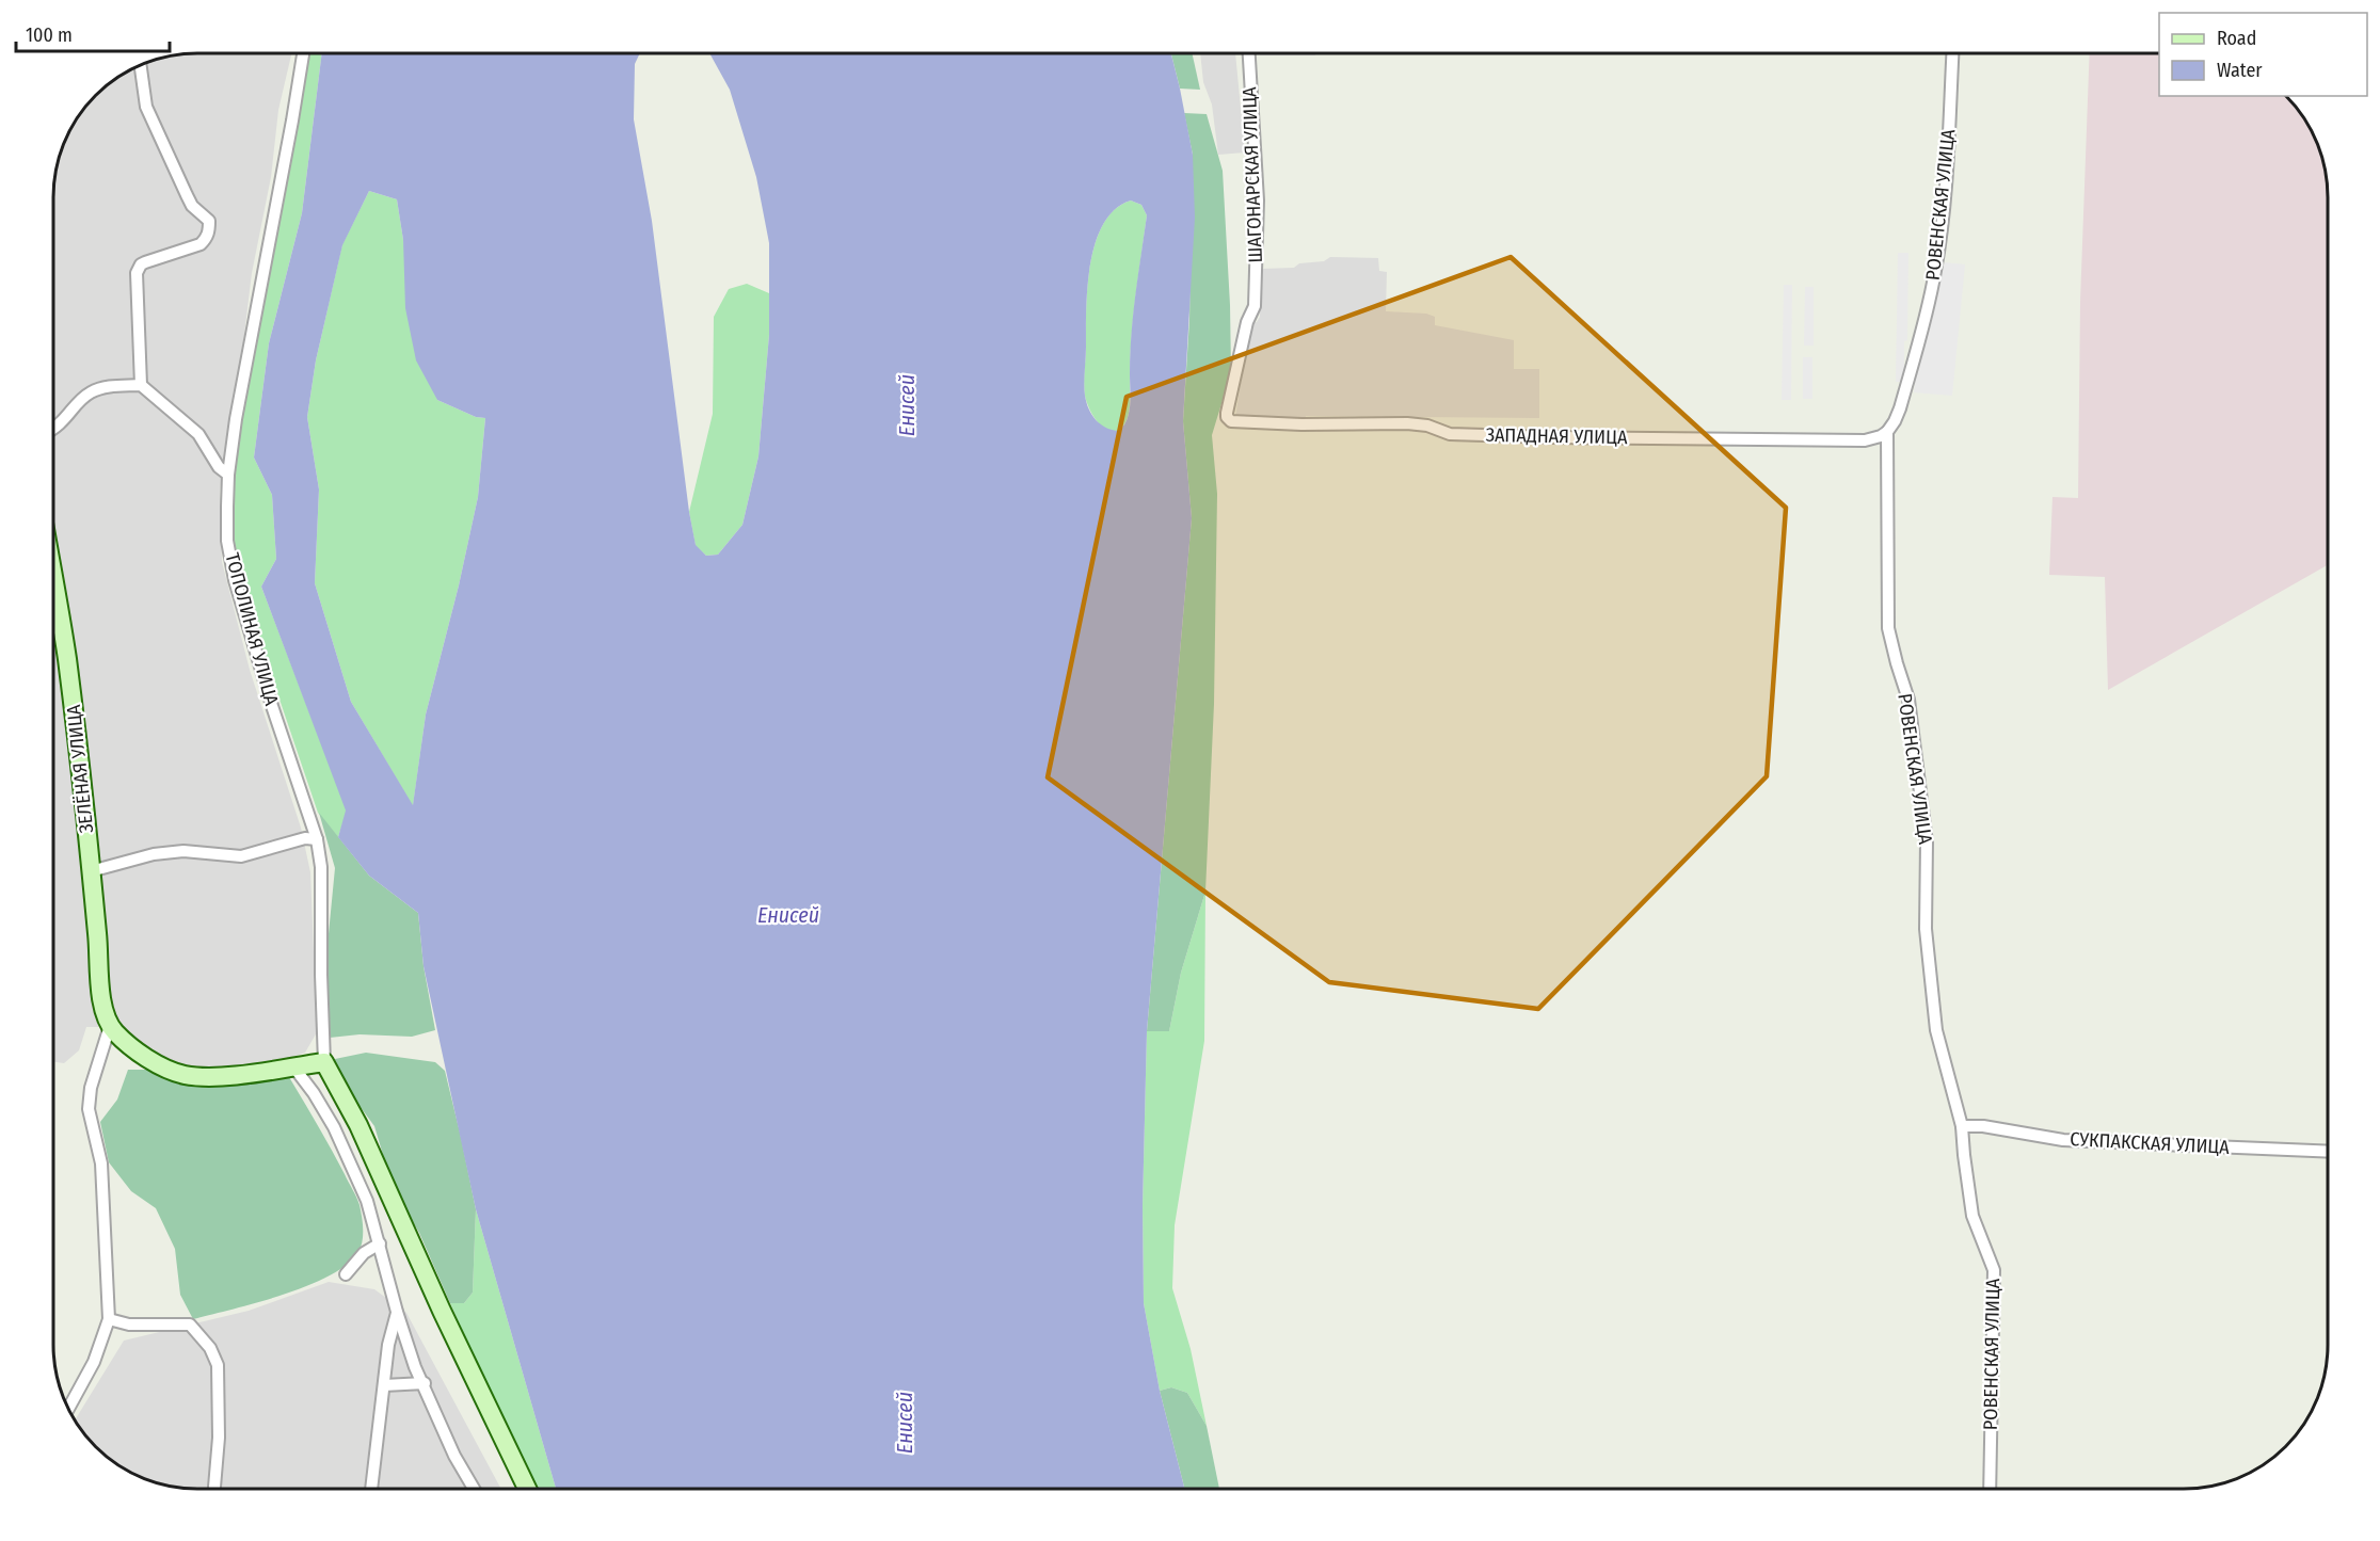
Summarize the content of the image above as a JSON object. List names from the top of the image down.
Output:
{
  "streets": {
    "street": [
      "ШАГОНАРСКАЯ УЛИЦА",
      "РОВЕНСКАЯ УЛИЦА",
      "ЗАПАДНАЯ УЛИЦА",
      "ТОПОЛИНАЯ УЛИЦА",
      "ЗЕЛЁНАЯ УЛИЦА",
      "СУКПАКСКАЯ УЛИЦА"
    ]
  },
  "crossings": [
    ["ШАГОНАРСКАЯ УЛИЦА", "ЗАПАДНАЯ УЛИЦА"],
    ["РОВЕНСКАЯ УЛИЦА", "ЗАПАДНАЯ УЛИЦА"],
    ["РОВЕНСКАЯ УЛИЦА", "СУКПАКСКАЯ УЛИЦА"]
  ],
  "water": ["Енисей"],
  "legend": ["Road", "Water"],
  "scale_bar": "100 m"
}
